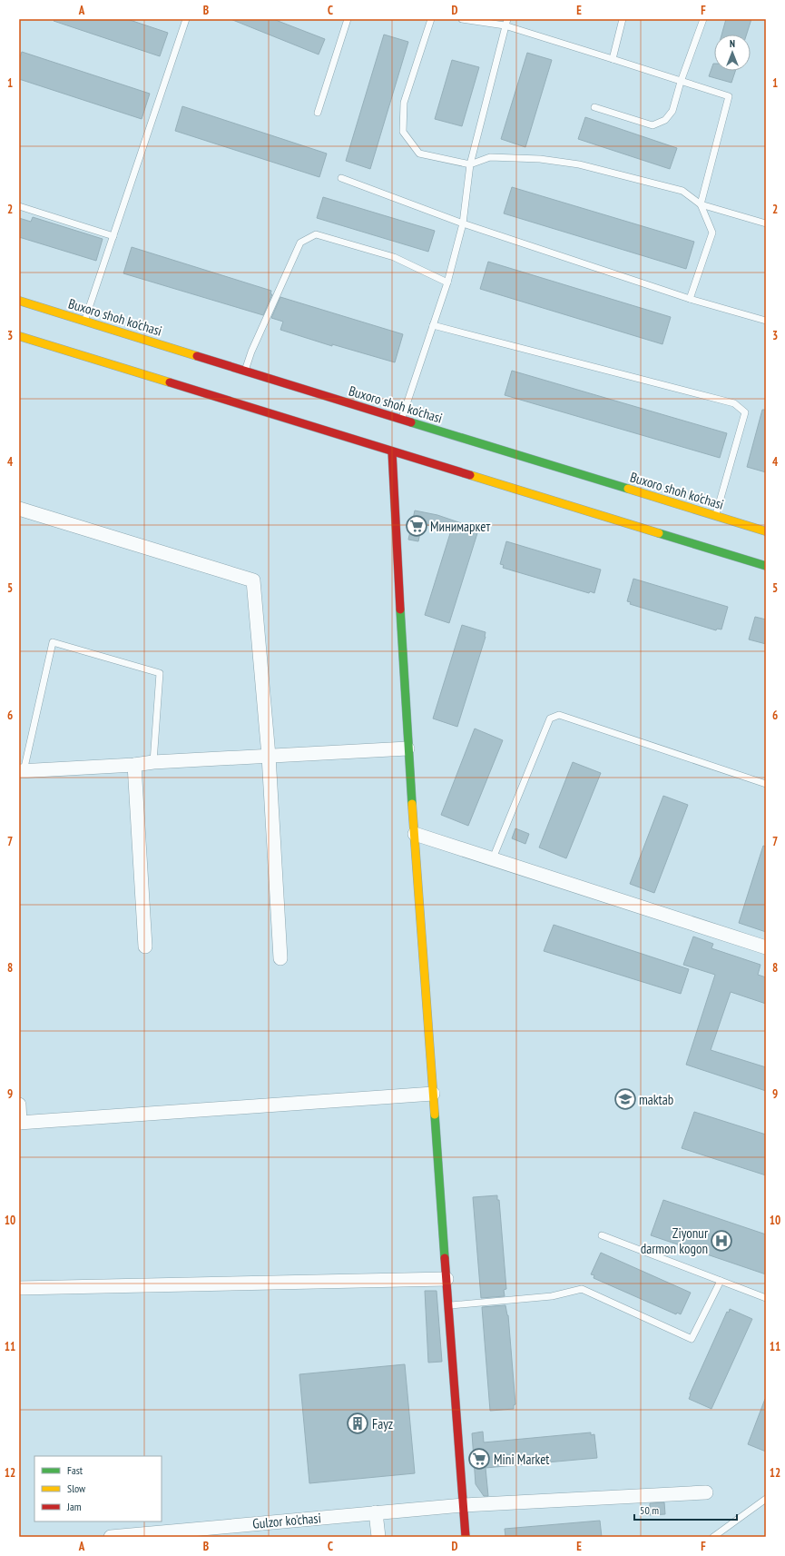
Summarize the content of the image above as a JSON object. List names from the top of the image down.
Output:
{
  "streets": {
    "main road": ["Buxoro shoh ko'chasi"],
    "street": ["Gulzor ko'chasi"]
  },
  "places": {
    "supermarket": ["Минимаркет", "Mini Market"],
    "school or university": ["maktab"],
    "hospital": ["Ziyonur darmon kogon"],
    "building": ["Fayz"]
  },
  "legend": ["Fast", "Slow", "Jam"],
  "scale_bar": "50 m",
  "north": "top",
  "grid": {
    "columns": [
      "A",
      "B",
      "C",
      "D",
      "E",
      "F"
    ],
    "rows": [
      "1",
      "2",
      "3",
      "4",
      "5",
      "6",
      "7",
      "8",
      "9",
      "10",
      "11",
      "12"
    ]
  }
}
